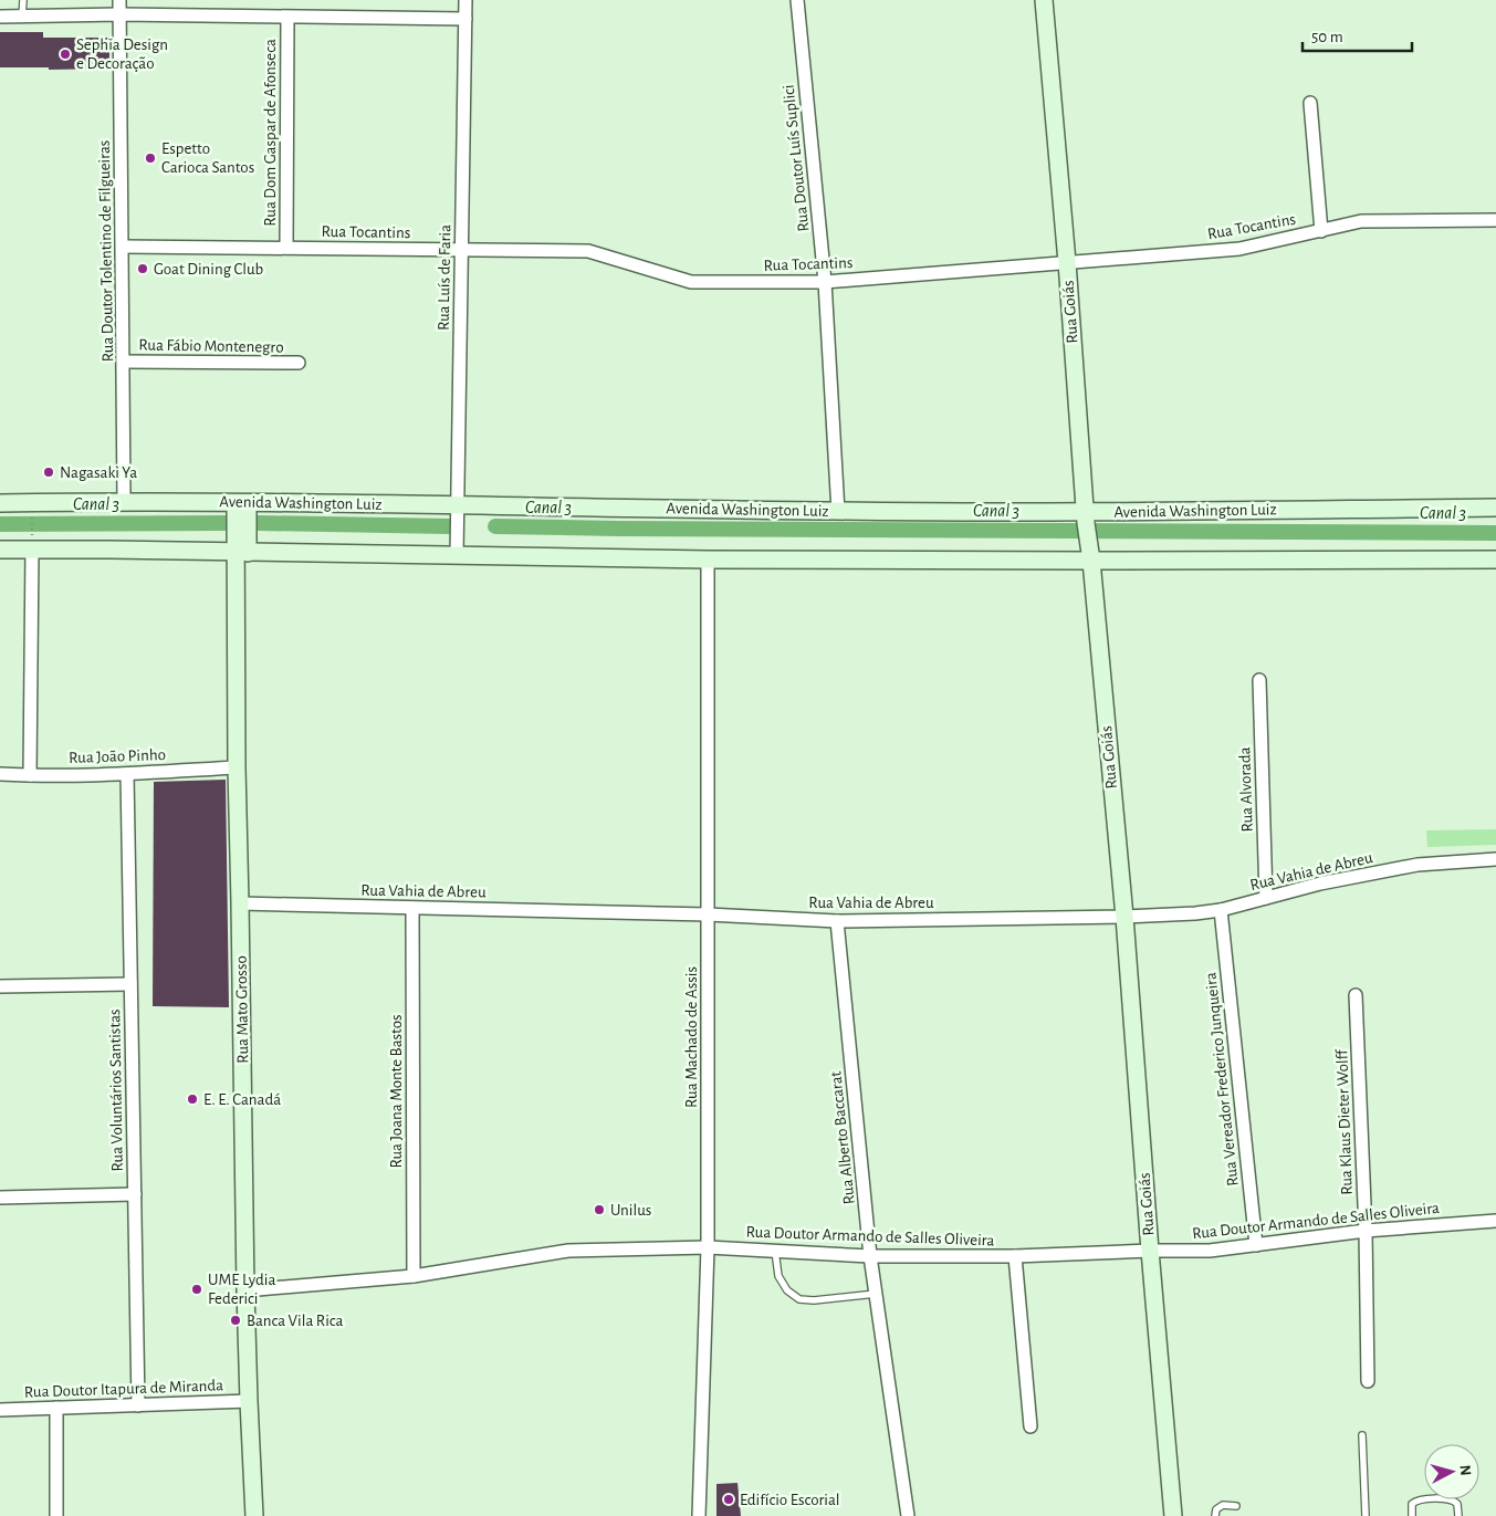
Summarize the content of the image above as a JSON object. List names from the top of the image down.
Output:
{
  "streets": {
    "main road": ["Rua Goiás", "Avenida Washington Luiz", "Rua Mato Grosso"],
    "street": [
      "Rua Dom Gaspar de Afonseca",
      "Rua Doutor Luís Suplici",
      "Rua Tocantins",
      "Rua Doutor Tolentino de Filgueiras",
      "Rua Luís de Faria",
      "Rua Fábio Montenegro",
      "Rua João Pinho",
      "Rua Alvorada",
      "Rua Vahia de Abreu",
      "Rua Machado de Assis",
      "Rua Vereador Frederico Junqueira",
      "Rua Voluntários Santistas",
      "Rua Joana Monte Bastos",
      "Rua Klaus Dieter Wolff",
      "Rua Alberto Baccarat",
      "Rua Doutor Armando de Salles Oliveira",
      "Rua Doutor Itapura de Miranda"
    ]
  },
  "crossings": [
    ["Rua Dom Gaspar de Afonseca", "Rua Tocantins"],
    ["Rua Doutor Luís Suplici", "Rua Tocantins"],
    ["Rua Doutor Luís Suplici", "Avenida Washington Luiz"],
    ["Rua Tocantins", "Rua Doutor Tolentino de Filgueiras"],
    ["Rua Tocantins", "Rua Luís de Faria"],
    ["Rua Tocantins", "Rua Goiás"],
    ["Rua Doutor Tolentino de Filgueiras", "Rua Fábio Montenegro"],
    ["Rua Doutor Tolentino de Filgueiras", "Avenida Washington Luiz"],
    ["Rua Luís de Faria", "Avenida Washington Luiz"],
    ["Rua Goiás", "Avenida Washington Luiz"],
    ["Rua Goiás", "Rua Vahia de Abreu"],
    ["Rua Goiás", "Rua Doutor Armando de Salles Oliveira"],
    ["Avenida Washington Luiz", "Rua Mato Grosso"],
    ["Rua João Pinho", "Rua Mato Grosso"],
    ["Rua João Pinho", "Rua Voluntários Santistas"],
    ["Rua Alvorada", "Rua Vahia de Abreu"],
    ["Rua Vahia de Abreu", "Rua Mato Grosso"],
    ["Rua Vahia de Abreu", "Rua Machado de Assis"],
    ["Rua Vahia de Abreu", "Rua Vereador Frederico Junqueira"],
    ["Rua Vahia de Abreu", "Rua Joana Monte Bastos"],
    ["Rua Vahia de Abreu", "Rua Alberto Baccarat"],
    ["Rua Mato Grosso", "Rua Doutor Armando de Salles Oliveira"],
    ["Rua Mato Grosso", "Rua Doutor Itapura de Miranda"],
    ["Rua Machado de Assis", "Rua Doutor Armando de Salles Oliveira"],
    ["Rua Vereador Frederico Junqueira", "Rua Doutor Armando de Salles Oliveira"],
    ["Rua Voluntários Santistas", "Rua Doutor Itapura de Miranda"],
    ["Rua Joana Monte Bastos", "Rua Doutor Armando de Salles Oliveira"],
    ["Rua Klaus Dieter Wolff", "Rua Doutor Armando de Salles Oliveira"],
    ["Rua Alberto Baccarat", "Rua Doutor Armando de Salles Oliveira"]
  ],
  "water": ["Canal 3"],
  "places": [
    "Sephia Design e Decoração",
    "Espetto Carioca Santos",
    "Goat Dining Club",
    "Nagasaki Ya",
    "E. E. Canadá",
    "Unilus",
    "UME Lydia Federici",
    "Banca Vila Rica",
    "Edifício Escorial"
  ],
  "scale_bar": "50 m",
  "north": "right"
}
